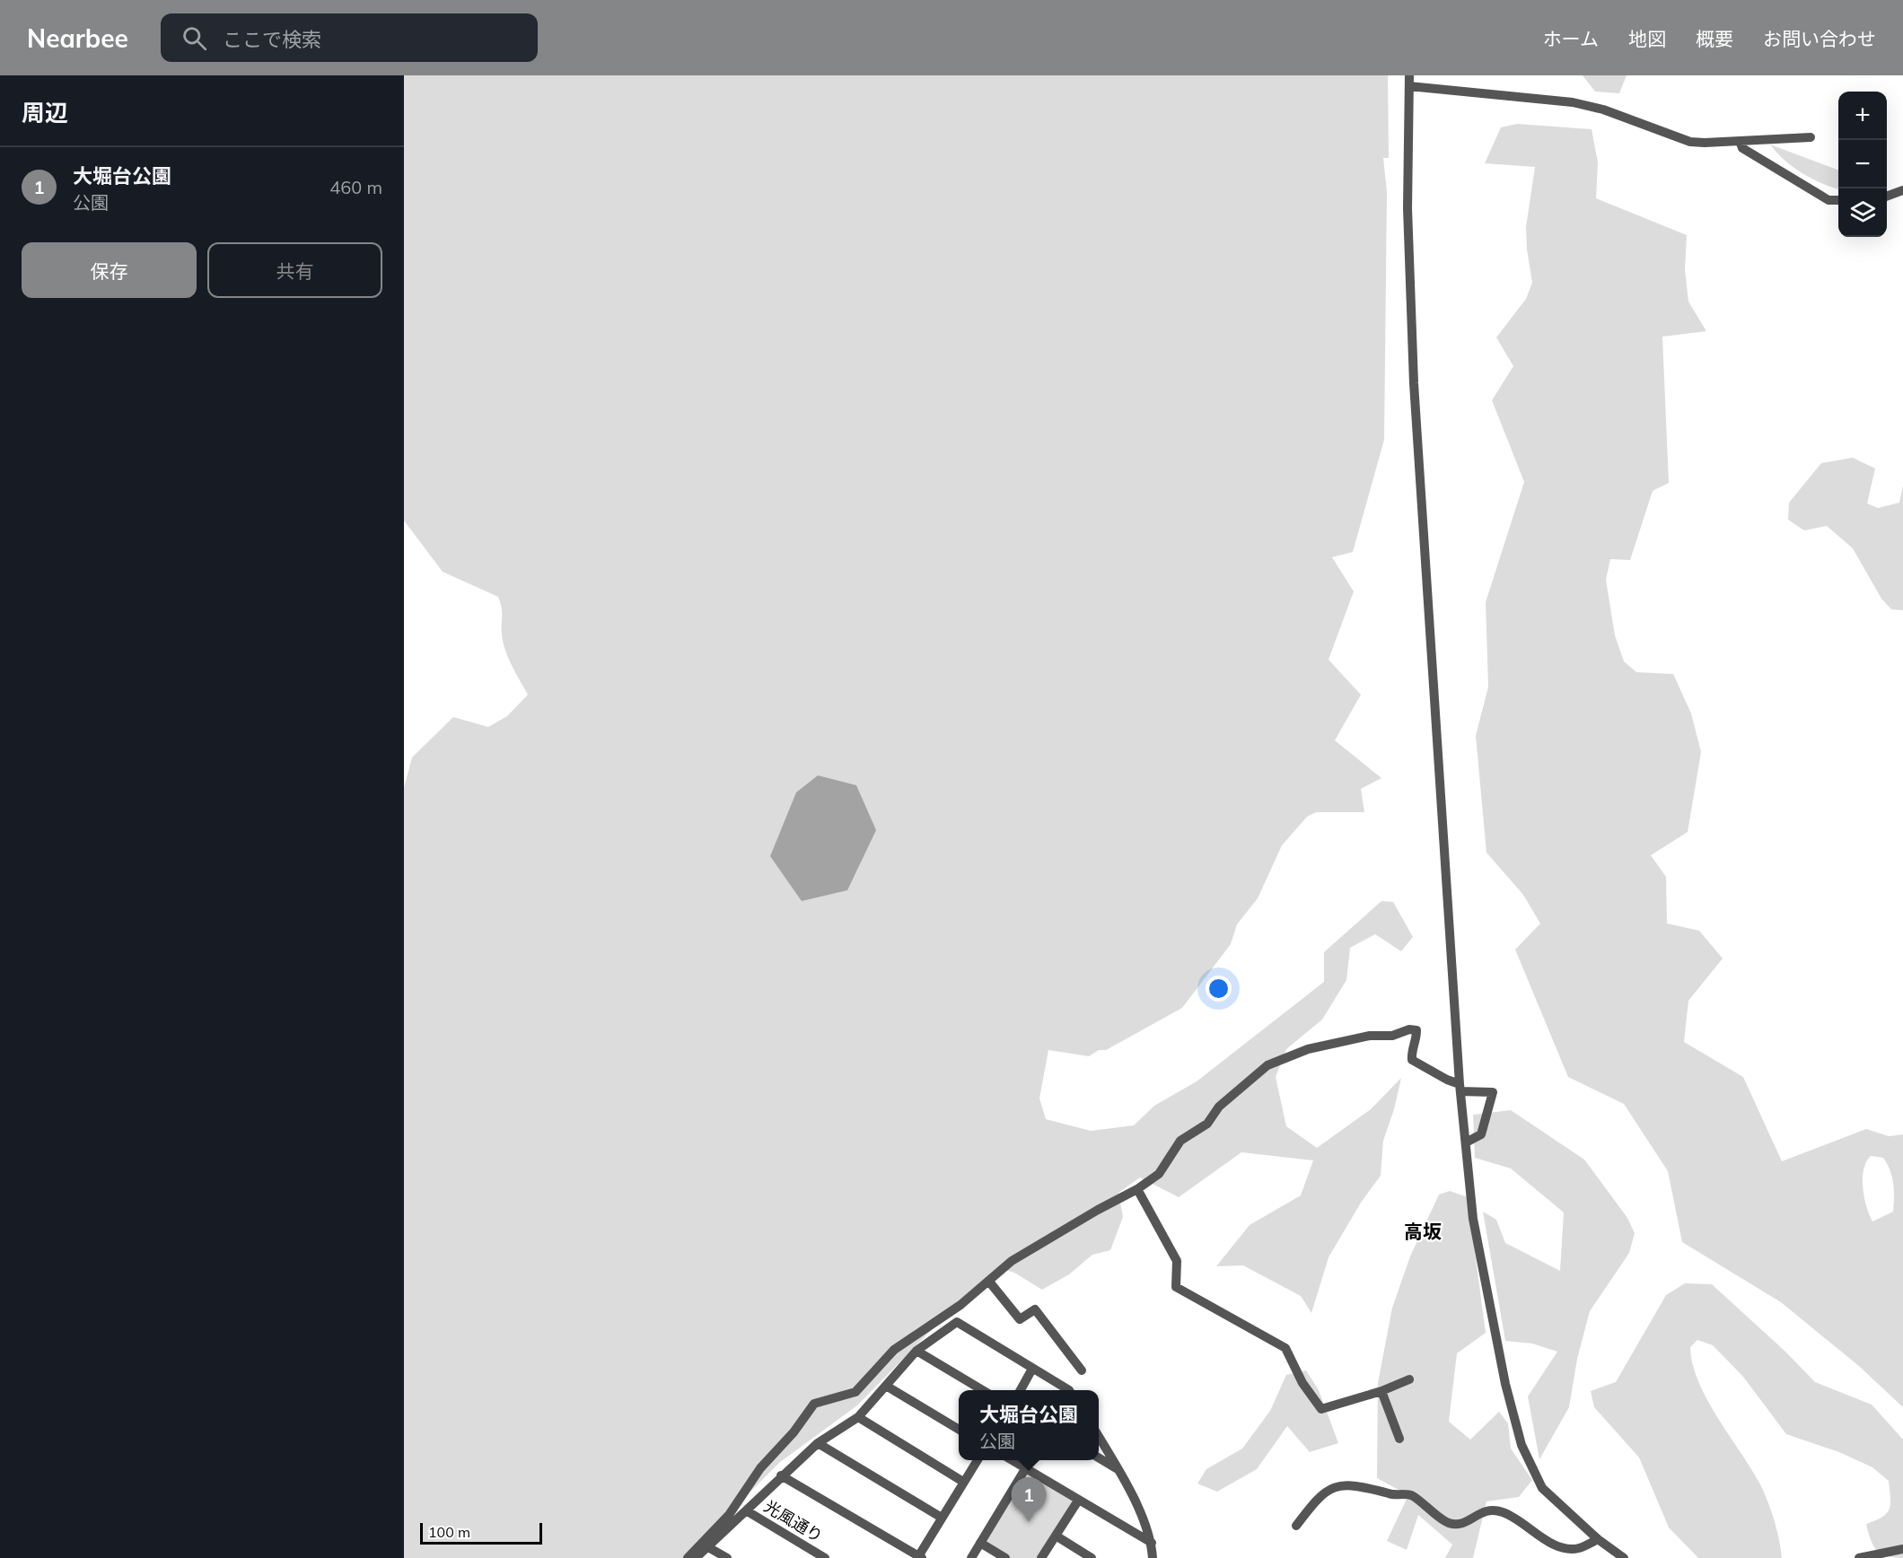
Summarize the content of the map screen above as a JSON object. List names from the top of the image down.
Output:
{
  "streets": {
    "street": ["光風通り"]
  },
  "districts": ["高坂"],
  "scale_bar": "100 m",
  "page": {
    "header": "Nearbee",
    "search": "ここで検索",
    "nav": [
      "ホーム",
      "地図",
      "概要",
      "お問い合わせ"
    ],
    "heading": "周辺",
    "map_buttons": ["+", "−"],
    "list": [
      {
        "mark": "1",
        "name": "大堀台公園",
        "note": "公園",
        "value": "460 m"
      }
    ],
    "buttons": ["保存", "共有"],
    "popup": ["大堀台公園", "公園"],
    "pins": "1",
    "scale": "100 m"
  }
}
